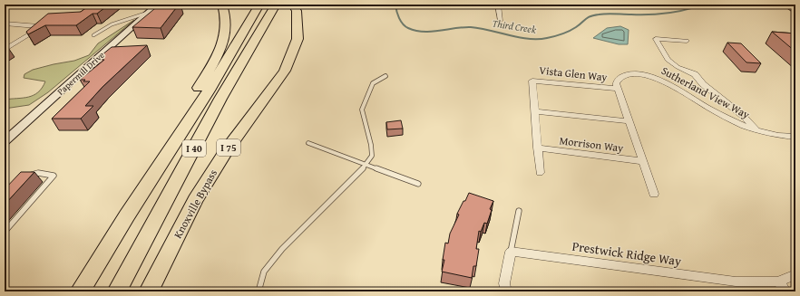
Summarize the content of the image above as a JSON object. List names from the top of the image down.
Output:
{
  "streets": {
    "highway": ["I 75", "I 40", "Knoxville Bypass"],
    "main road": ["Papermill Drive"],
    "street": [
      "Vista Glen Way",
      "Sutherland View Way",
      "Morrison Way",
      "Prestwick Ridge Way"
    ]
  },
  "crossings": [
    ["Vista Glen Way", "Sutherland View Way"],
    ["Vista Glen Way", "Morrison Way"]
  ],
  "water": ["Third Creek"]
}
